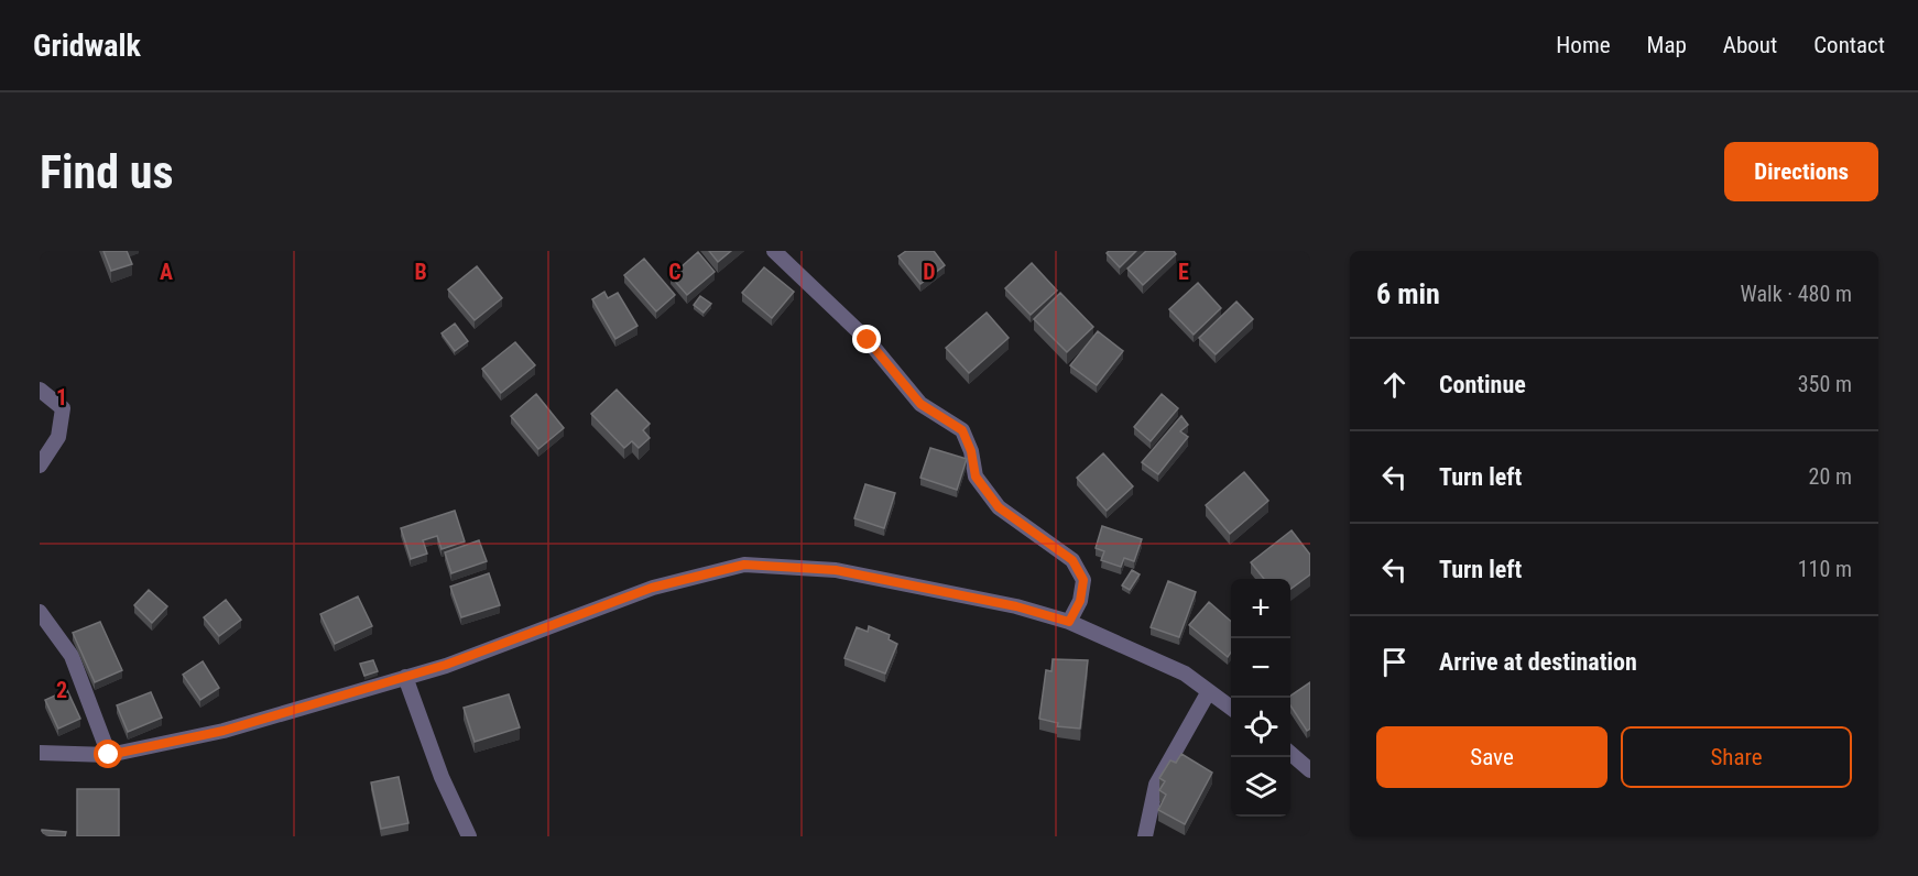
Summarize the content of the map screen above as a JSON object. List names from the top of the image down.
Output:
{
  "page": {
    "header": "Gridwalk",
    "nav": [
      "Home",
      "Map",
      "About",
      "Contact"
    ],
    "buttons": [
      "Directions",
      ["Save", "Share"]
    ],
    "title": "Find us",
    "heading": ["6 min", "Walk · 480 m"],
    "list": [
      ["Continue", "350 m"],
      ["Turn left", "20 m"],
      ["Turn left", "110 m"],
      "Arrive at destination"
    ],
    "map_buttons": ["+", "−"]
  },
  "grid": {
    "columns": [
      "A",
      "B",
      "C",
      "D",
      "E"
    ],
    "rows": ["1", "2"]
  }
}
